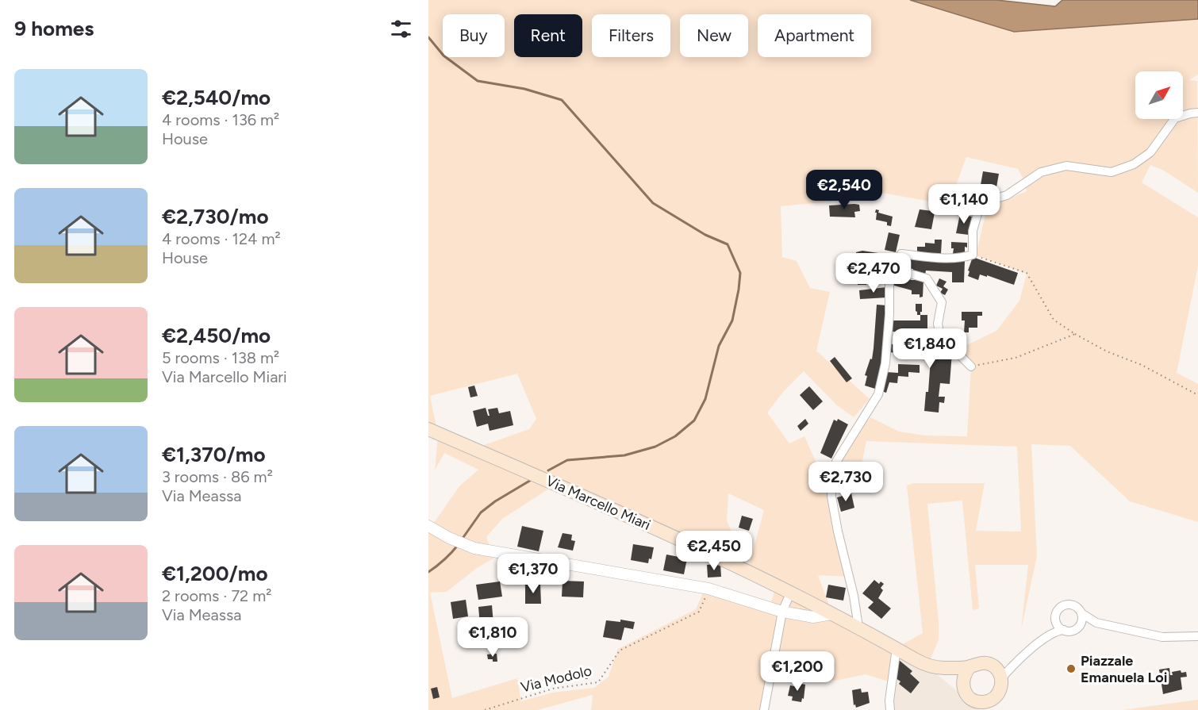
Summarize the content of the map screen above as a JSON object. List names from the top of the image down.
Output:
{
  "streets": {
    "main road": ["Via Marcello Miari"],
    "path": ["Via Modolo"]
  },
  "places": ["Piazzale Emanuela Loi"],
  "north": "top right",
  "page": {
    "heading": "9 homes",
    "chip": [
      "Buy",
      "Rent",
      "Filters",
      "New",
      "Apartment"
    ],
    "list": [
      {
        "name": "€2,540/mo",
        "note": "4 rooms · 136 m² · House"
      },
      {
        "name": "€2,730/mo",
        "note": "4 rooms · 124 m² · House"
      },
      {
        "name": "€2,450/mo",
        "note": "5 rooms · 138 m² · Via Marcello Miari"
      },
      {
        "name": "€1,370/mo",
        "note": "3 rooms · 86 m² · Via Meassa"
      },
      {
        "name": "€1,200/mo",
        "note": "2 rooms · 72 m² · Via Meassa"
      }
    ],
    "price": [
      "€2,540",
      "€1,140",
      "€2,470",
      "€1,840",
      "€2,730",
      "€2,450",
      "€1,370",
      "€1,810",
      "€1,200"
    ]
  }
}
